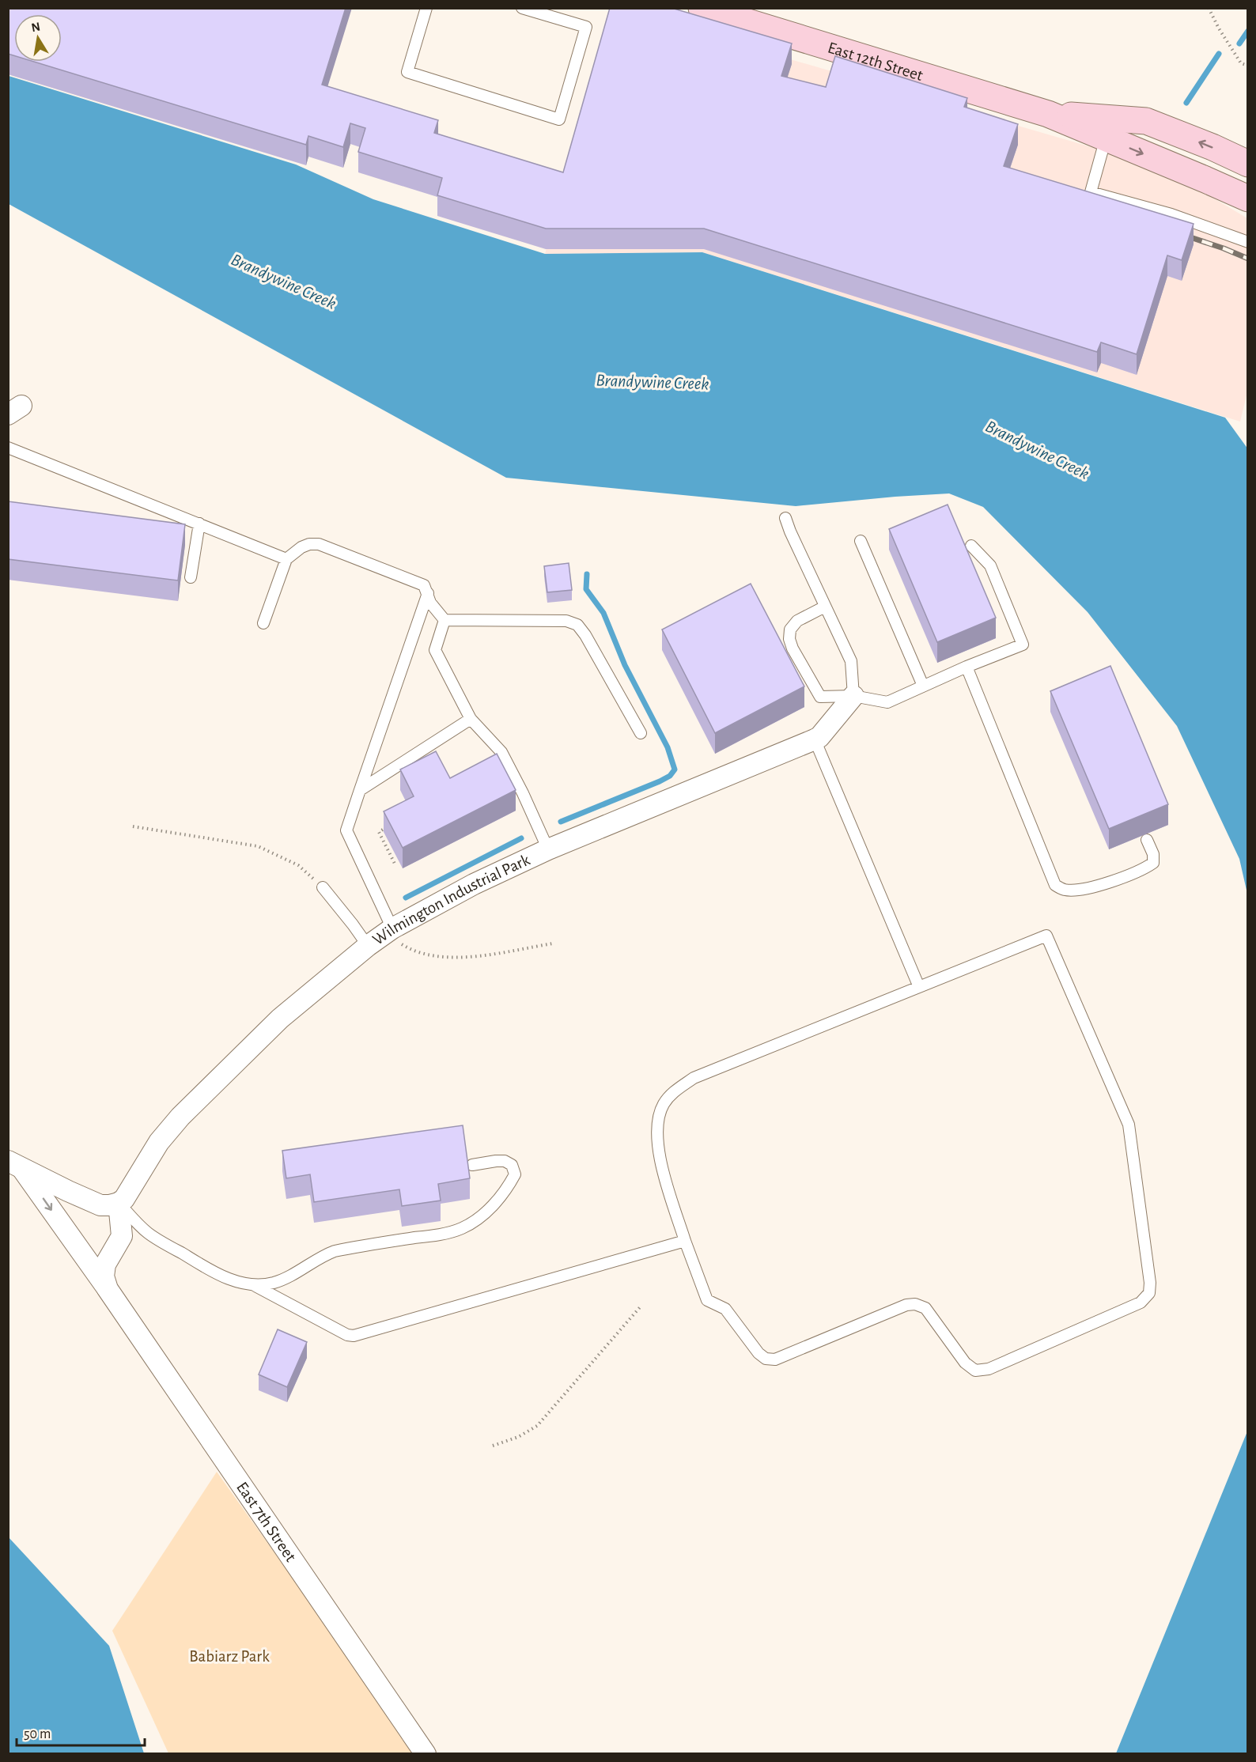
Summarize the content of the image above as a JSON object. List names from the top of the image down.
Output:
{
  "streets": {
    "main road": ["East 12th Street"],
    "street": ["Wilmington Industrial Park", "East 7th Street"]
  },
  "crossings": [
    ["Wilmington Industrial Park", "East 7th Street"]
  ],
  "water": ["Brandywine Creek"],
  "parks": ["Babiarz Park"],
  "scale_bar": "50 m",
  "north": "top"
}
